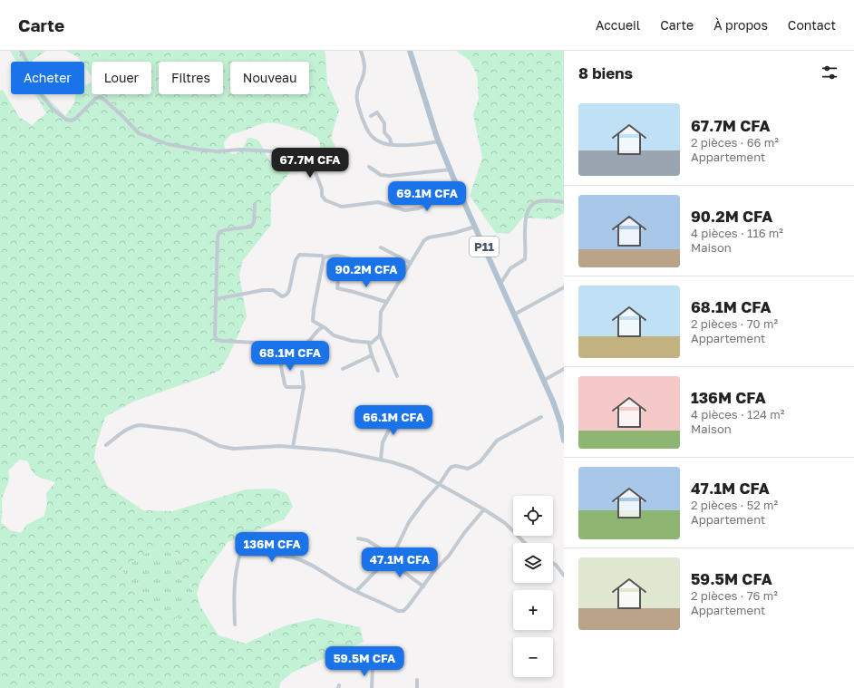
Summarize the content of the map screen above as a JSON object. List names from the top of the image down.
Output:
{
  "streets": {
    "main road": ["P11"]
  },
  "page": {
    "header": "Carte",
    "nav": [
      "Accueil",
      "Carte",
      "À propos",
      "Contact"
    ],
    "heading": "8 biens",
    "chip": [
      "Acheter",
      "Louer",
      "Filtres",
      "Nouveau"
    ],
    "list": [
      {
        "name": "67.7M CFA",
        "note": "2 pièces · 66 m² · Appartement"
      },
      {
        "name": "90.2M CFA",
        "note": "4 pièces · 116 m² · Maison"
      },
      {
        "name": "68.1M CFA",
        "note": "2 pièces · 70 m² · Appartement"
      },
      {
        "name": "136M CFA",
        "note": "4 pièces · 124 m² · Maison"
      },
      {
        "name": "47.1M CFA",
        "note": "2 pièces · 52 m² · Appartement"
      },
      {
        "name": "59.5M CFA",
        "note": "2 pièces · 76 m² · Appartement"
      }
    ],
    "price": [
      "67.7M CFA",
      "69.1M CFA",
      "90.2M CFA",
      "68.1M CFA",
      "66.1M CFA",
      "136M CFA",
      "47.1M CFA",
      "59.5M CFA"
    ],
    "map_buttons": ["+", "−"]
  }
}
